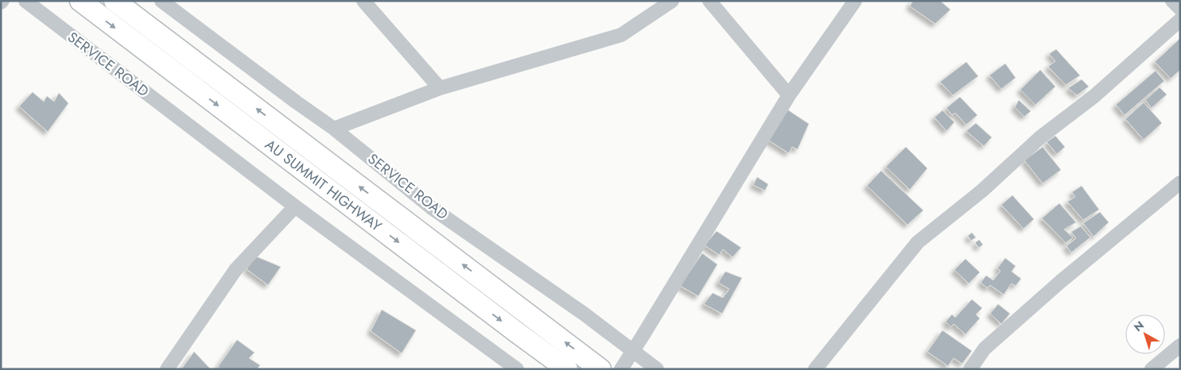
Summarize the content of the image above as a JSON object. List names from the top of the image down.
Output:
{
  "streets": {
    "main road": ["AU SUMMIT HIGHWAY"],
    "street": ["SERVICE ROAD"]
  },
  "north": "top left"
}
